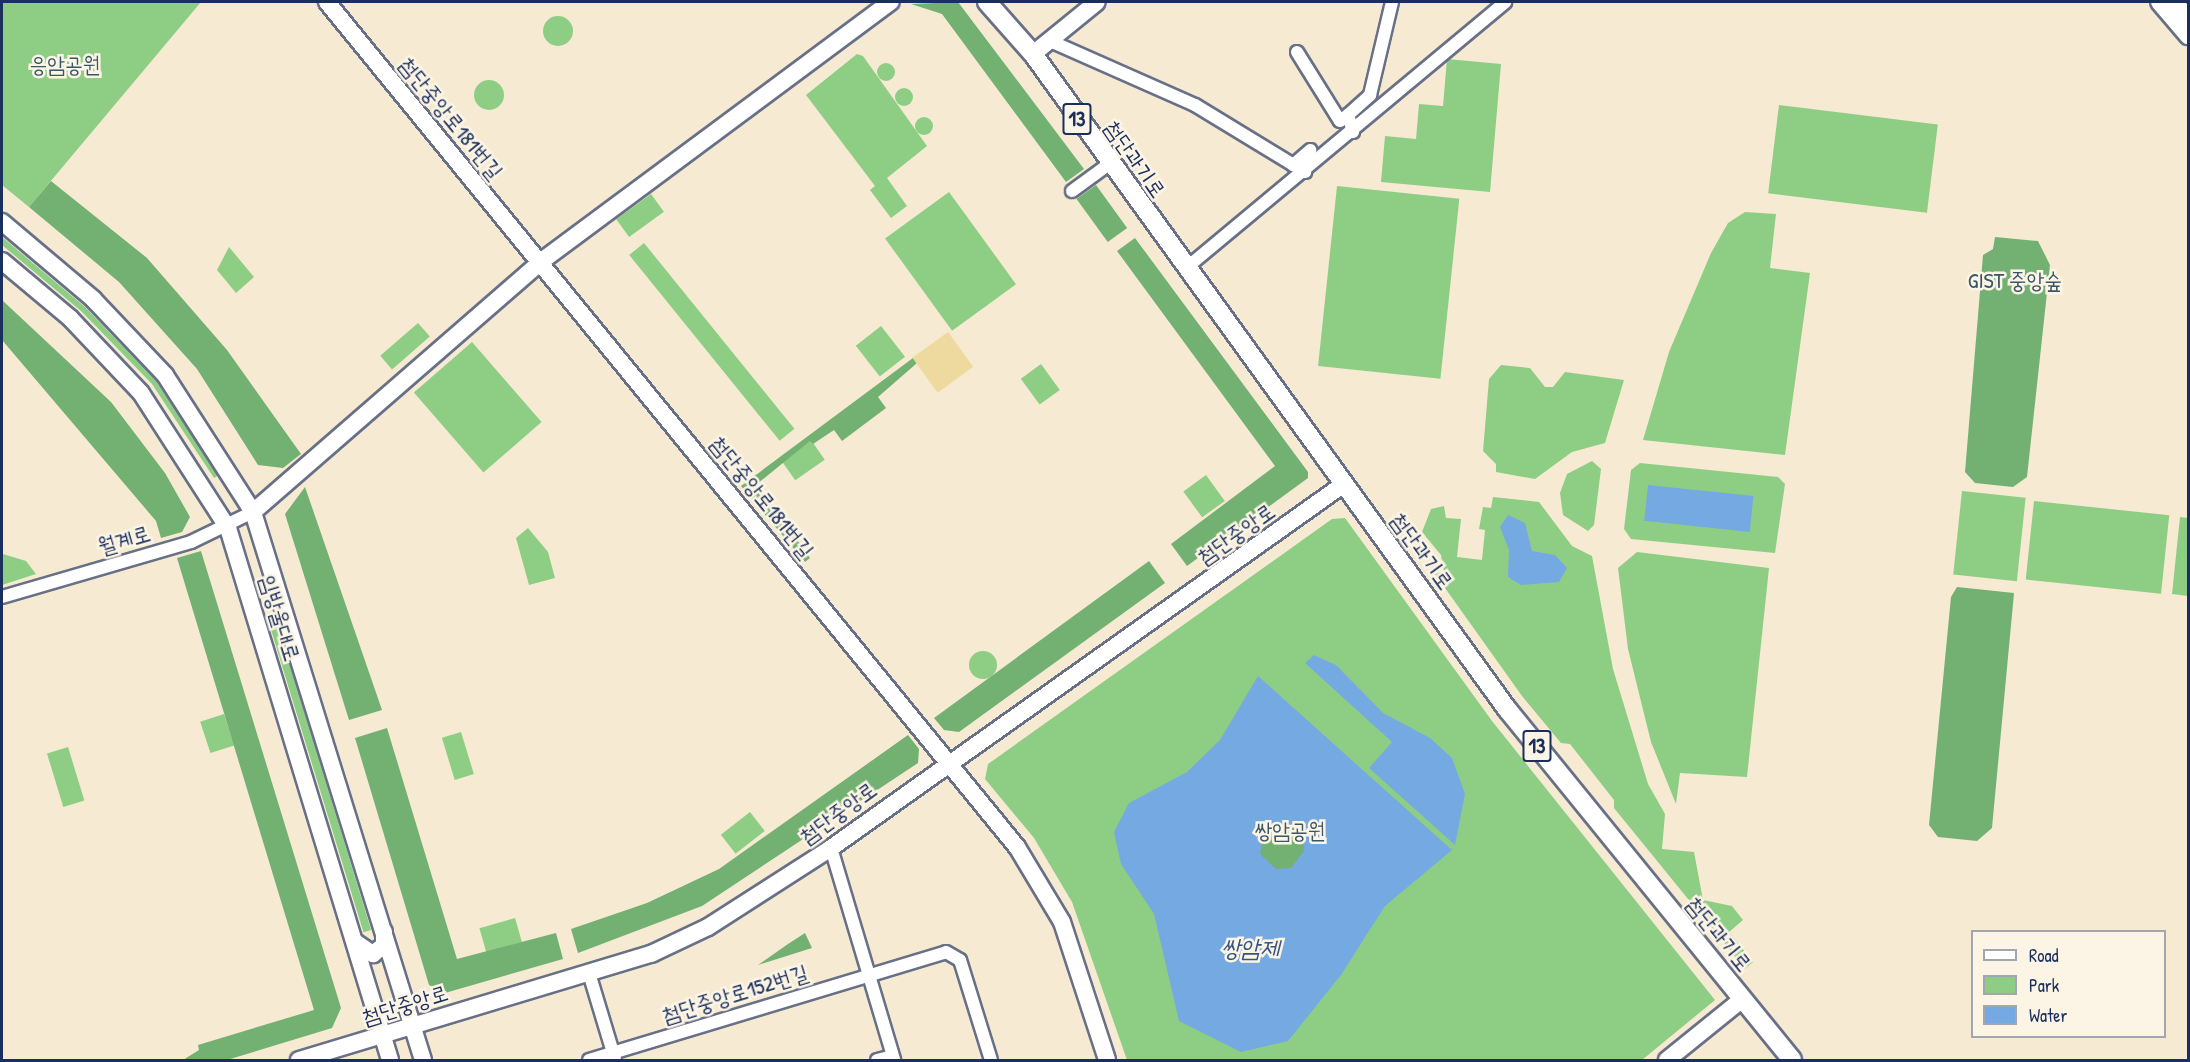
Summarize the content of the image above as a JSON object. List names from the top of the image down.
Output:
{
  "streets": {
    "main road": ["13", "첨단과기로"],
    "street": [
      "첨단중앙로181번길",
      "첨단중앙로",
      "월계로",
      "임방울대로",
      "첨단중앙로152번길"
    ]
  },
  "crossings": [
    ["첨단중앙로181번길", "첨단중앙로"],
    ["첨단과기로", "첨단중앙로"],
    ["첨단중앙로", "임방울대로"],
    ["월계로", "임방울대로"]
  ],
  "water": ["쌍암제"],
  "parks": ["응암공원", "GIST 중앙숲", "쌍암공원"],
  "legend": ["Road", "Park", "Water"]
}
